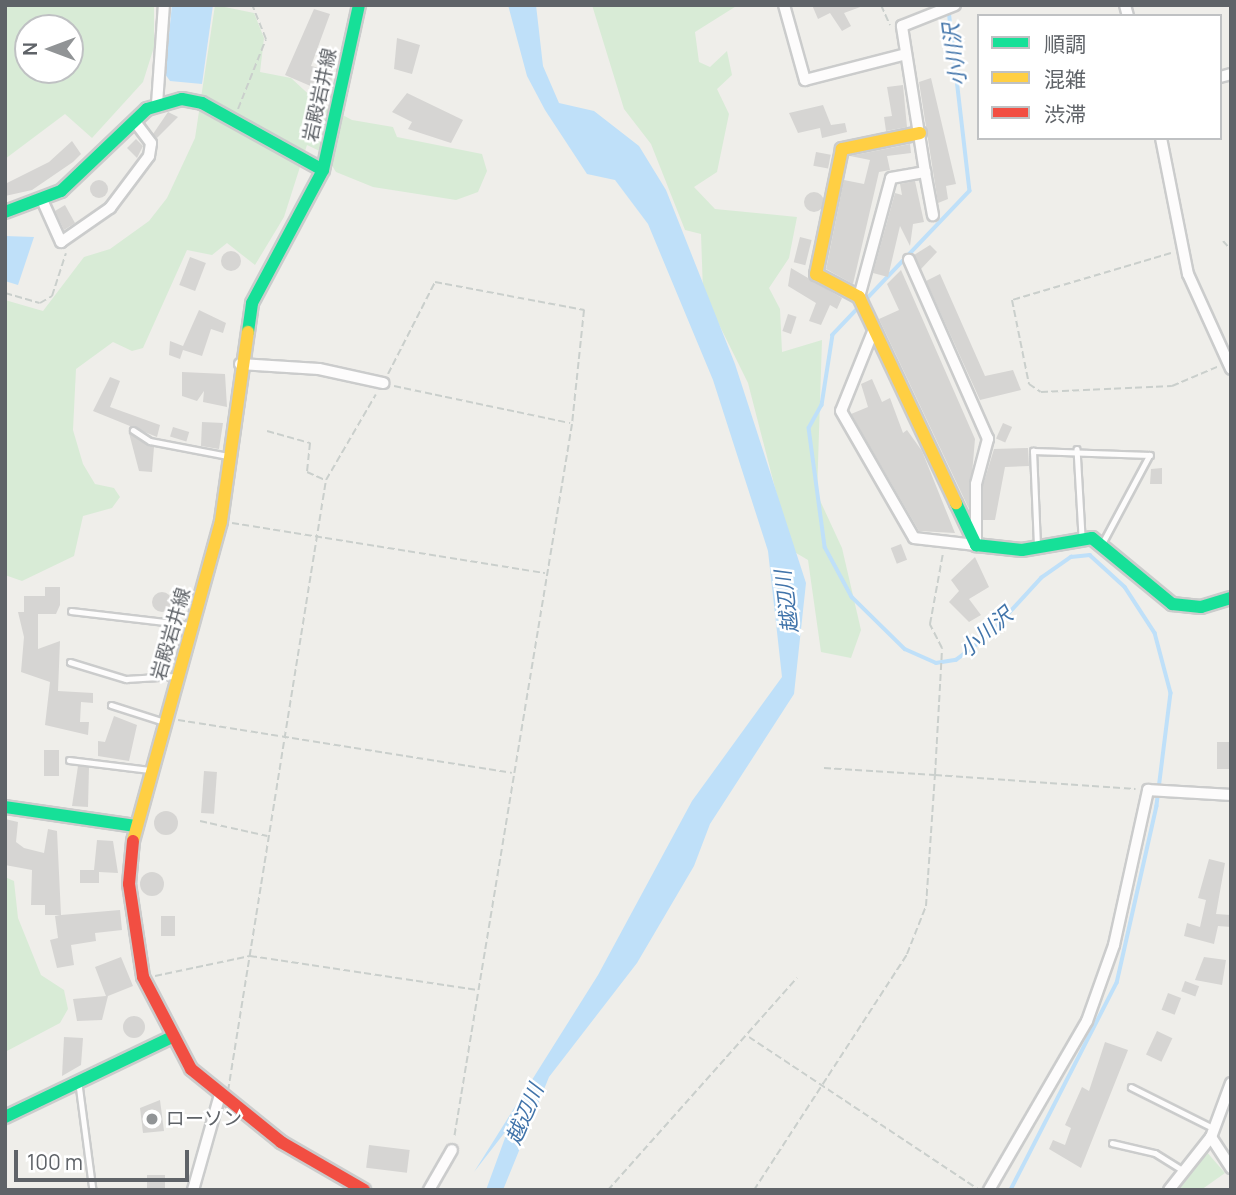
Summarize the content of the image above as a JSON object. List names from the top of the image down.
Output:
{
  "streets": {
    "street": ["岩殿岩井線"]
  },
  "water": ["小川沢", "越辺川"],
  "places": ["ローソン"],
  "legend": ["順調", "混雑", "渋滞"],
  "scale_bar": "100 m",
  "north": "left"
}
